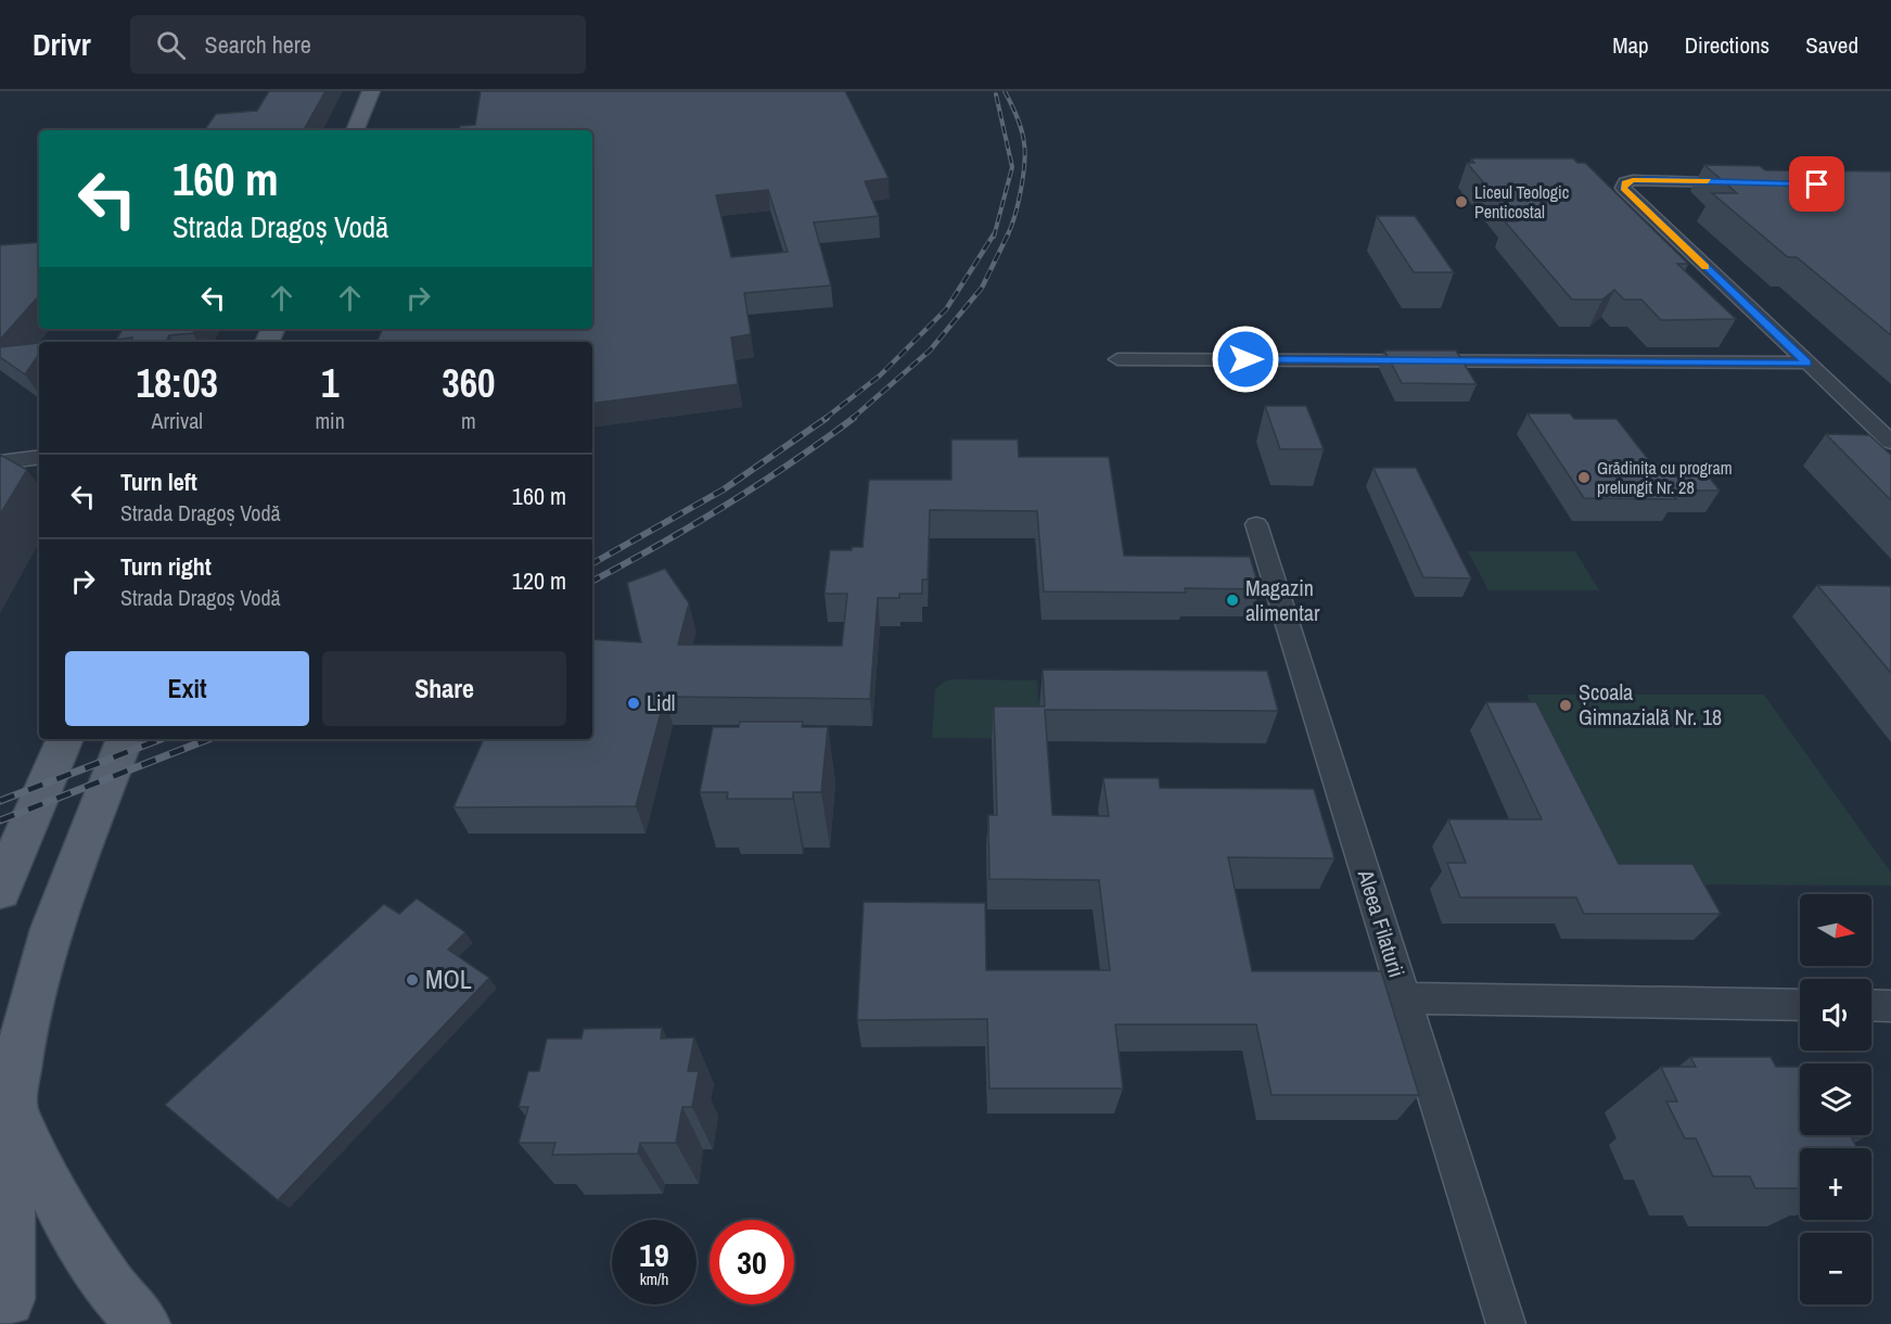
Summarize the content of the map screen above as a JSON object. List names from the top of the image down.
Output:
{
  "streets": {
    "street": ["Aleea Filaturii"]
  },
  "places": [
    "Liceul Teologic Penticostal",
    "Grădinița cu program prelungit Nr. 28",
    "Magazin alimentar",
    "Lidl",
    "Școala Gimnazială Nr. 18",
    "MOL"
  ],
  "north": "right",
  "page": {
    "header": "Drivr",
    "search": "Search here",
    "nav": ["Map", "Directions", "Saved"],
    "turn": ["160 m", "Strada Dragoș Vodă"],
    "eta": [
      "18:03",
      "Arrival",
      "1",
      "min",
      "360",
      "m"
    ],
    "list": [
      {
        "name": "Turn left",
        "note": "Strada Dragoș Vodă",
        "value": "160 m"
      },
      {
        "name": "Turn right",
        "note": "Strada Dragoș Vodă",
        "value": "120 m"
      }
    ],
    "buttons": ["Exit", "Share"],
    "map_buttons": ["+", "−"],
    "speed": "19 km/h",
    "limit": "30"
  }
}
